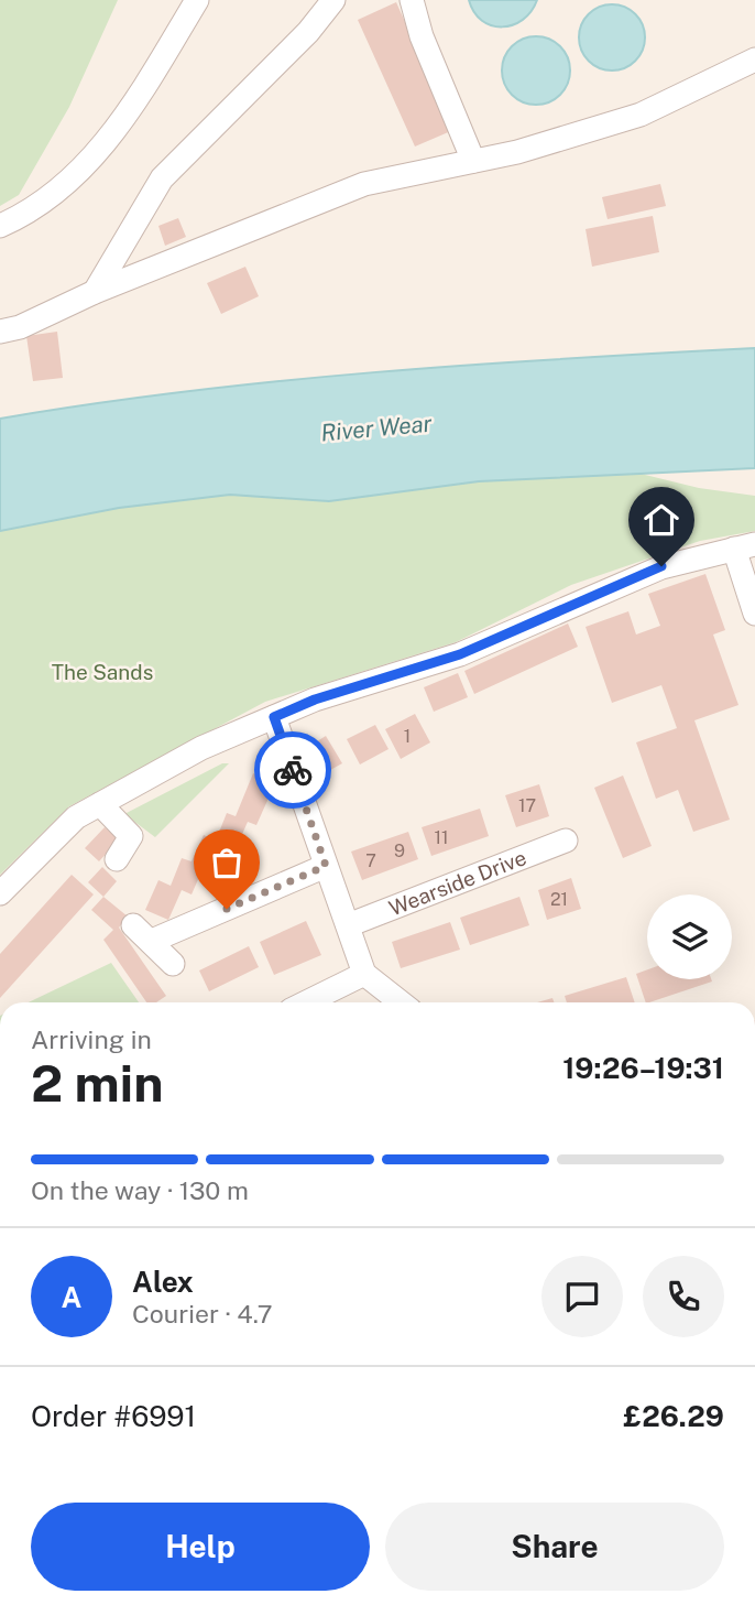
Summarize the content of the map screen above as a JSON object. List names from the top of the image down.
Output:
{
  "streets": {
    "street": ["Wearside Drive"]
  },
  "water": ["River Wear"],
  "parks": ["The Sands"],
  "house_numbers": [
    "1",
    "17",
    "11",
    "9",
    "7",
    "21"
  ],
  "page": {
    "heading": ["2 min", "Arriving in", "19:26–19:31"],
    "panel": [
      "Alex",
      "Courier · 4.7",
      "Order #6991",
      "£26.29"
    ],
    "bar": "On the way · 130 m",
    "round": "A",
    "buttons": ["Help", "Share"]
  }
}
